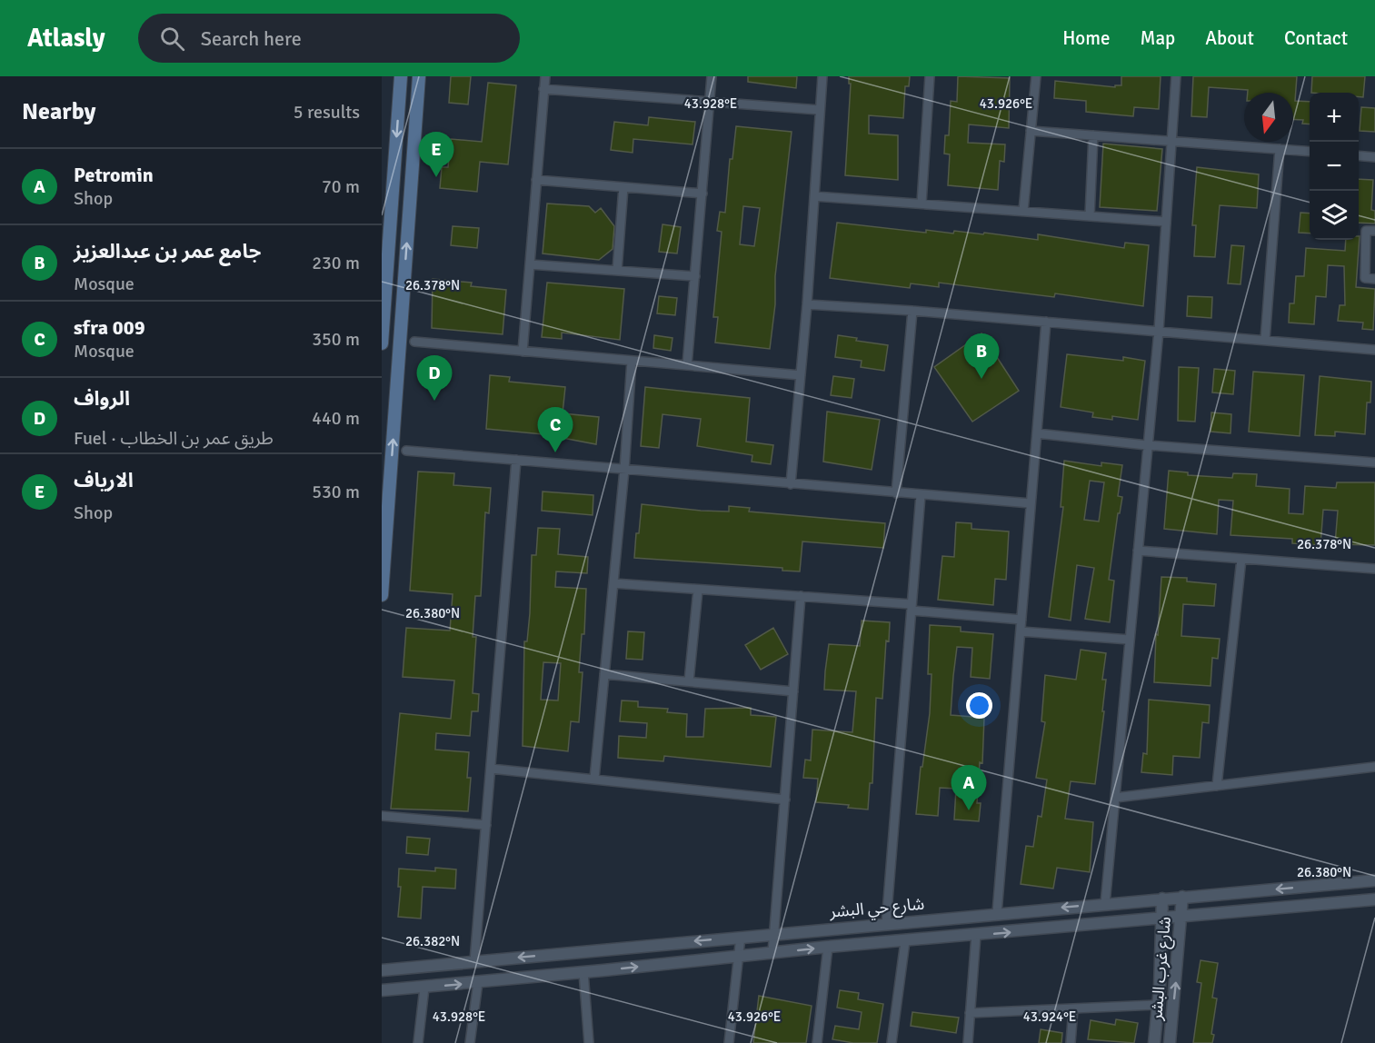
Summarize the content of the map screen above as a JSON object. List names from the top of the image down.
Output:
{
  "streets": {
    "street": ["شارع حي البشر", "شارع غرب البشر"]
  },
  "crossings": [
    ["شارع حي البشر", "شارع غرب البشر"]
  ],
  "north": "bottom",
  "page": {
    "header": "Atlasly",
    "search": "Search here",
    "nav": [
      "Home",
      "Map",
      "About",
      "Contact"
    ],
    "heading": ["Nearby", "5 results"],
    "map_buttons": ["+", "−"],
    "pins": [
      "E",
      "B",
      "D",
      "C",
      "A"
    ],
    "list": [
      {
        "mark": "A",
        "name": "Petromin",
        "note": "Shop",
        "value": "70 m"
      },
      {
        "mark": "B",
        "name": "جامع عمر بن عبدالعزيز",
        "note": "Mosque",
        "value": "230 m"
      },
      {
        "mark": "C",
        "name": "sfra 009",
        "note": "Mosque",
        "value": "350 m"
      },
      {
        "mark": "D",
        "name": "الرواف",
        "note": "Fuel · طريق عمر بن الخطاب",
        "value": "440 m"
      },
      {
        "mark": "E",
        "name": "الارياف",
        "note": "Shop",
        "value": "530 m"
      }
    ]
  },
  "coordinates": [
    "43.928°E",
    "43.926°E",
    "26.378°N",
    "26.380°N",
    "26.382°N",
    "43.924°E"
  ]
}
